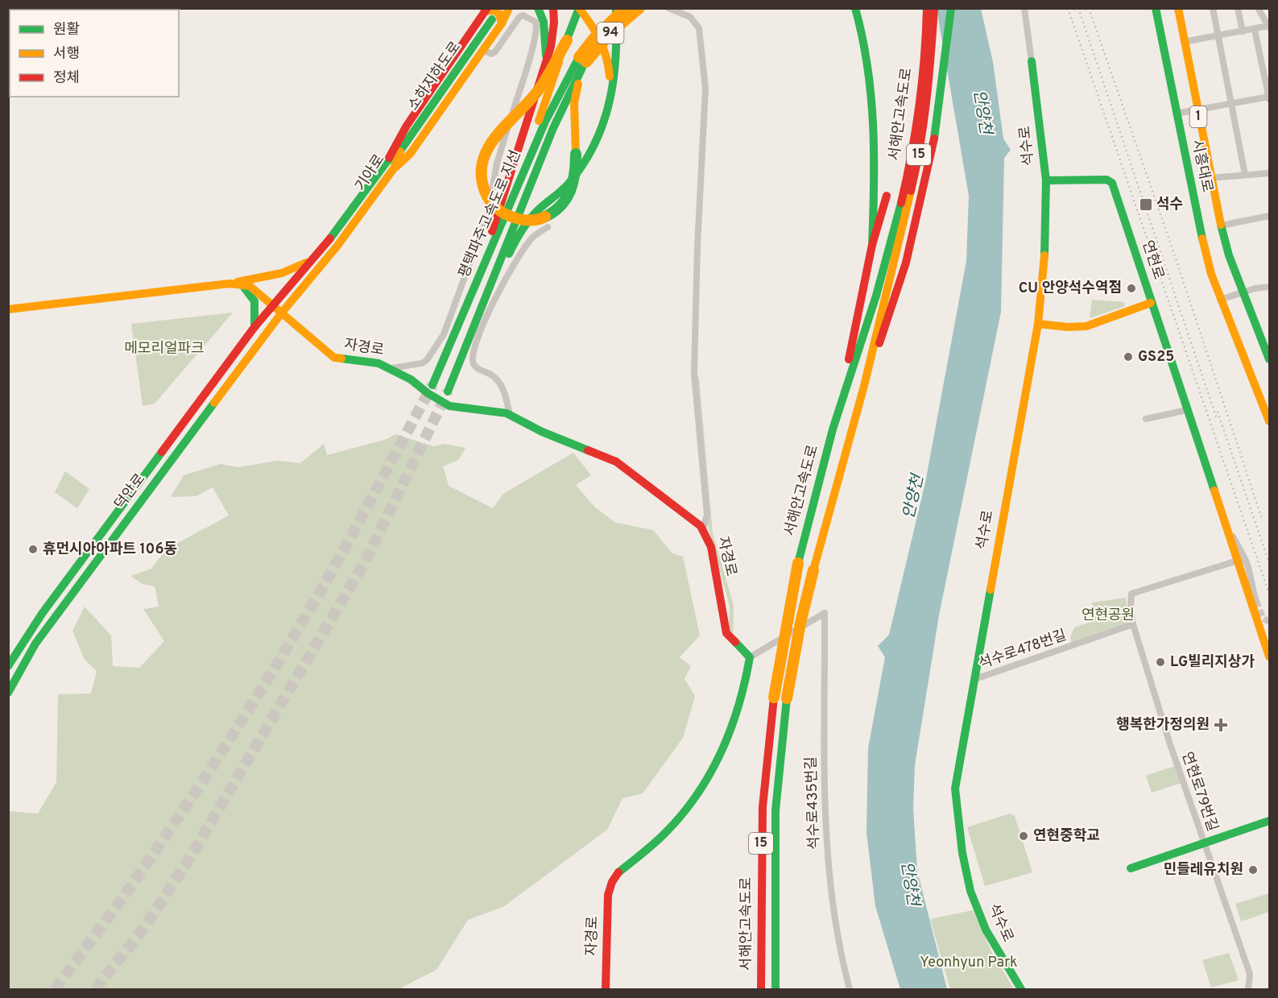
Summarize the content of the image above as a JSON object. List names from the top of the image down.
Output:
{
  "streets": {
    "main road": [
      "94",
      "소하지하도로",
      "서해안고속도로",
      "1",
      "석수로",
      "15",
      "시흥대로",
      "기아로",
      "평택파주고속도로 지선",
      "연현로",
      "자경로",
      "덕안로"
    ],
    "street": ["석수로478번길", "연현로79번길", "석수로435번길"]
  },
  "crossings": [
    ["94", "평택파주고속도로 지선"],
    ["소하지하도로", "기아로"],
    ["1", "시흥대로"],
    ["석수로", "연현로"],
    ["석수로", "석수로478번길"],
    ["기아로", "자경로"],
    ["기아로", "덕안로"],
    ["연현로", "연현로79번길"],
    ["자경로", "덕안로"],
    ["자경로", "석수로435번길"],
    ["석수로478번길", "연현로79번길"]
  ],
  "water": ["안양천"],
  "parks": ["메모리얼파크", "연현공원", "Yeonhyun Park"],
  "places": {
    "transit": ["석수"],
    "other": [
      "CU 안양석수역점",
      "GS25",
      "휴먼시아아파트 106동",
      "LG빌리지상가",
      "연현중학교",
      "민들레유치원"
    ],
    "health": ["행복한가정의원"]
  },
  "legend": ["원활", "서행", "정체"]
}
